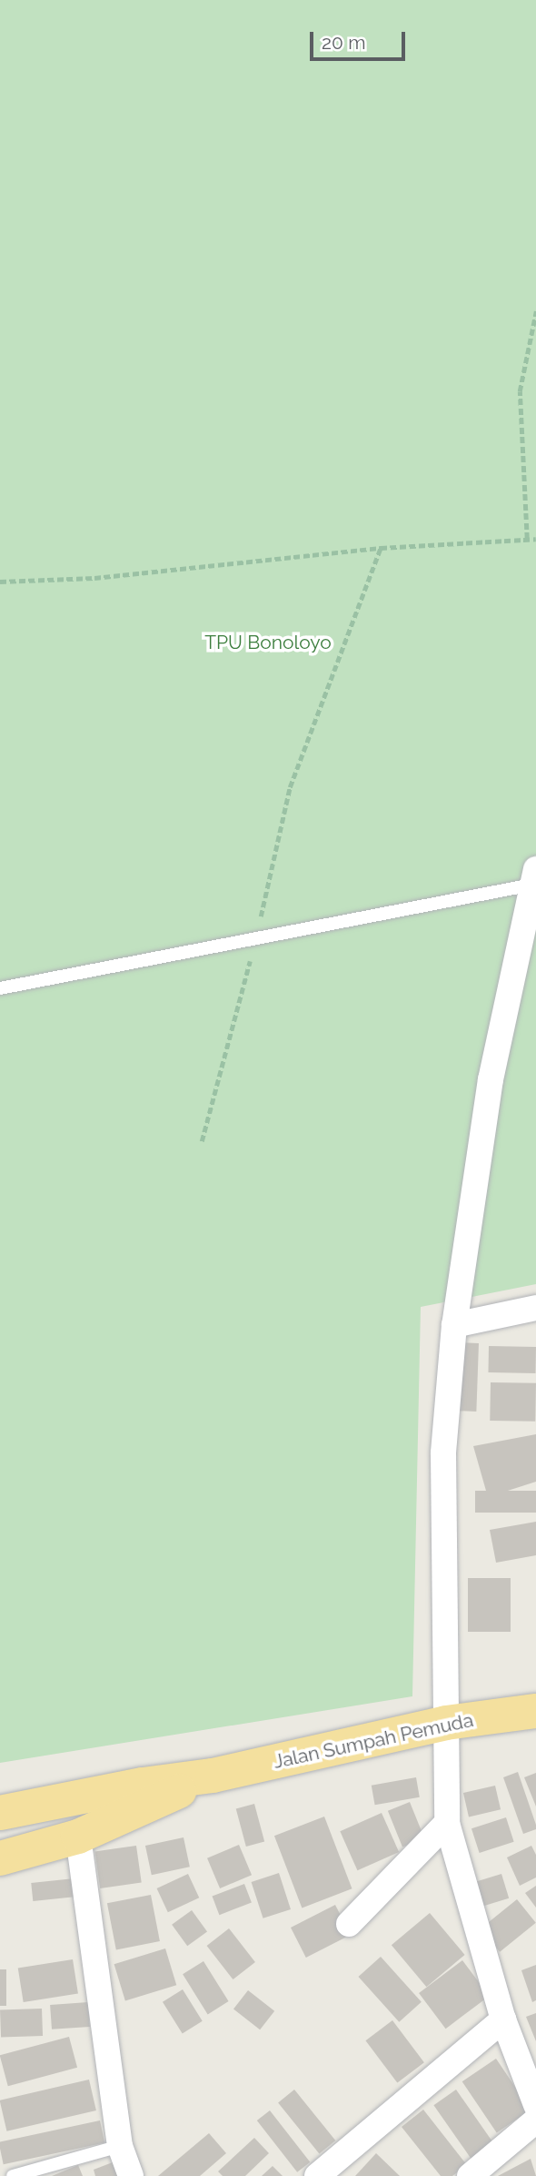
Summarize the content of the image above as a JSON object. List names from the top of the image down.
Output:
{
  "streets": {
    "highway": ["Jalan Sumpah Pemuda"]
  },
  "parks": ["TPU Bonoloyo"],
  "scale_bar": "20 m"
}
